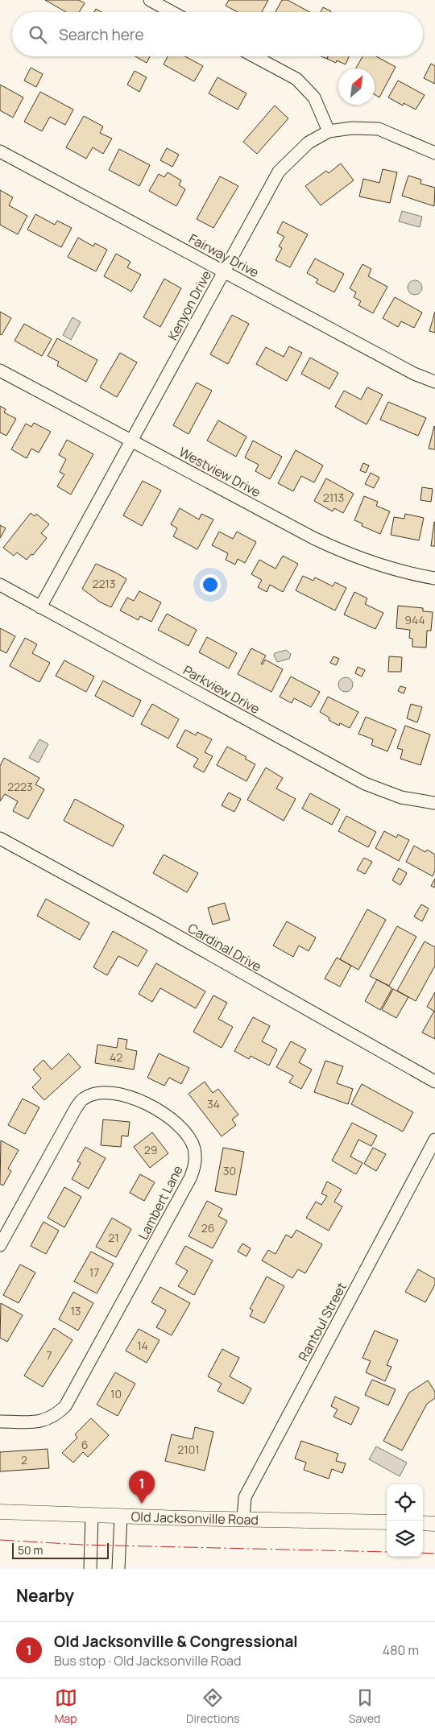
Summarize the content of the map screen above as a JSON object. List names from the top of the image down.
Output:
{
  "streets": {
    "street": [
      "Fairway Drive",
      "Kenyon Drive",
      "Westview Drive",
      "Parkview Drive",
      "Cardinal Drive",
      "Lambert Lane",
      "Rantoul Street",
      "Old Jacksonville Road"
    ]
  },
  "crossings": [
    ["Fairway Drive", "Kenyon Drive"],
    ["Kenyon Drive", "Westview Drive"],
    ["Kenyon Drive", "Parkview Drive"],
    ["Rantoul Street", "Old Jacksonville Road"]
  ],
  "house_numbers": [
    "2113",
    "2213",
    "944",
    "2223",
    "42",
    "34",
    "29",
    "30",
    "26",
    "21",
    "17",
    "13",
    "14",
    "7",
    "10",
    "6",
    "2101",
    "2"
  ],
  "scale_bar": "50 m",
  "north": "top right",
  "page": {
    "search": "Search here",
    "pins": "1",
    "scale": "50 m",
    "heading": "Nearby",
    "list": [
      {
        "mark": "1",
        "name": "Old Jacksonville & Congressional",
        "note": "Bus stop · Old Jacksonville Road",
        "value": "480 m"
      }
    ],
    "nav": ["Map", "Directions", "Saved"]
  }
}
